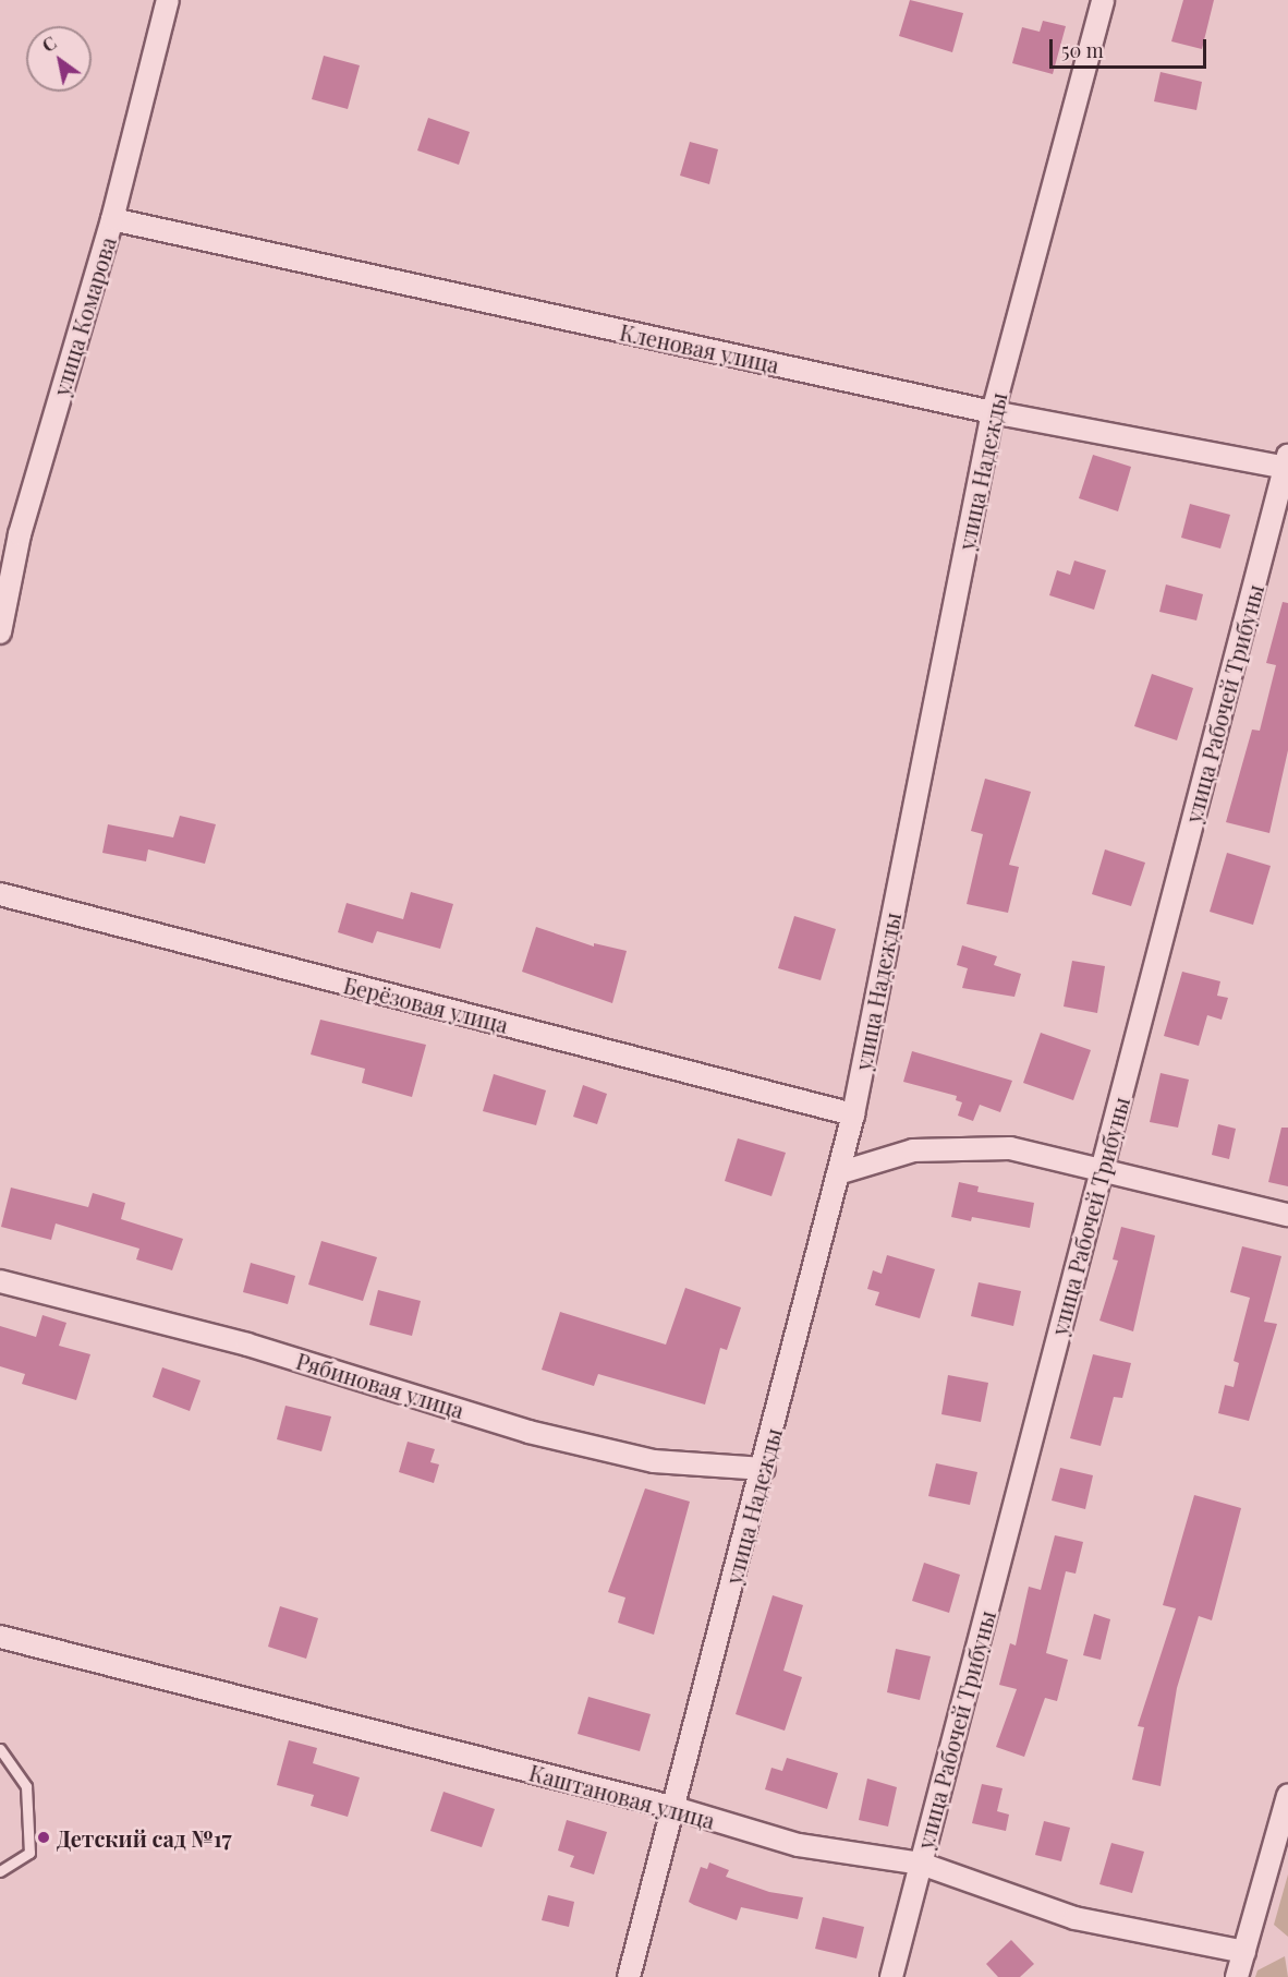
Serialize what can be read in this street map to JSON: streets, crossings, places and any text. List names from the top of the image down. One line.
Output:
{"streets":{"street":["улица Комарова","Кленовая улица","улица Надежды","улица Рабочей Трибуны","Берёзовая улица","Рябиновая улица","Каштановая улица"]},"crossings":[["улица Комарова","Кленовая улица"],["Кленовая улица","улица Надежды"],["Кленовая улица","улица Рабочей Трибуны"],["улица Надежды","Берёзовая улица"],["улица Надежды","Рябиновая улица"],["улица Надежды","Каштановая улица"],["улица Рабочей Трибуны","Каштановая улица"]],"places":["Детский сад №17"],"scale_bar":"50 m","north":"top left"}
